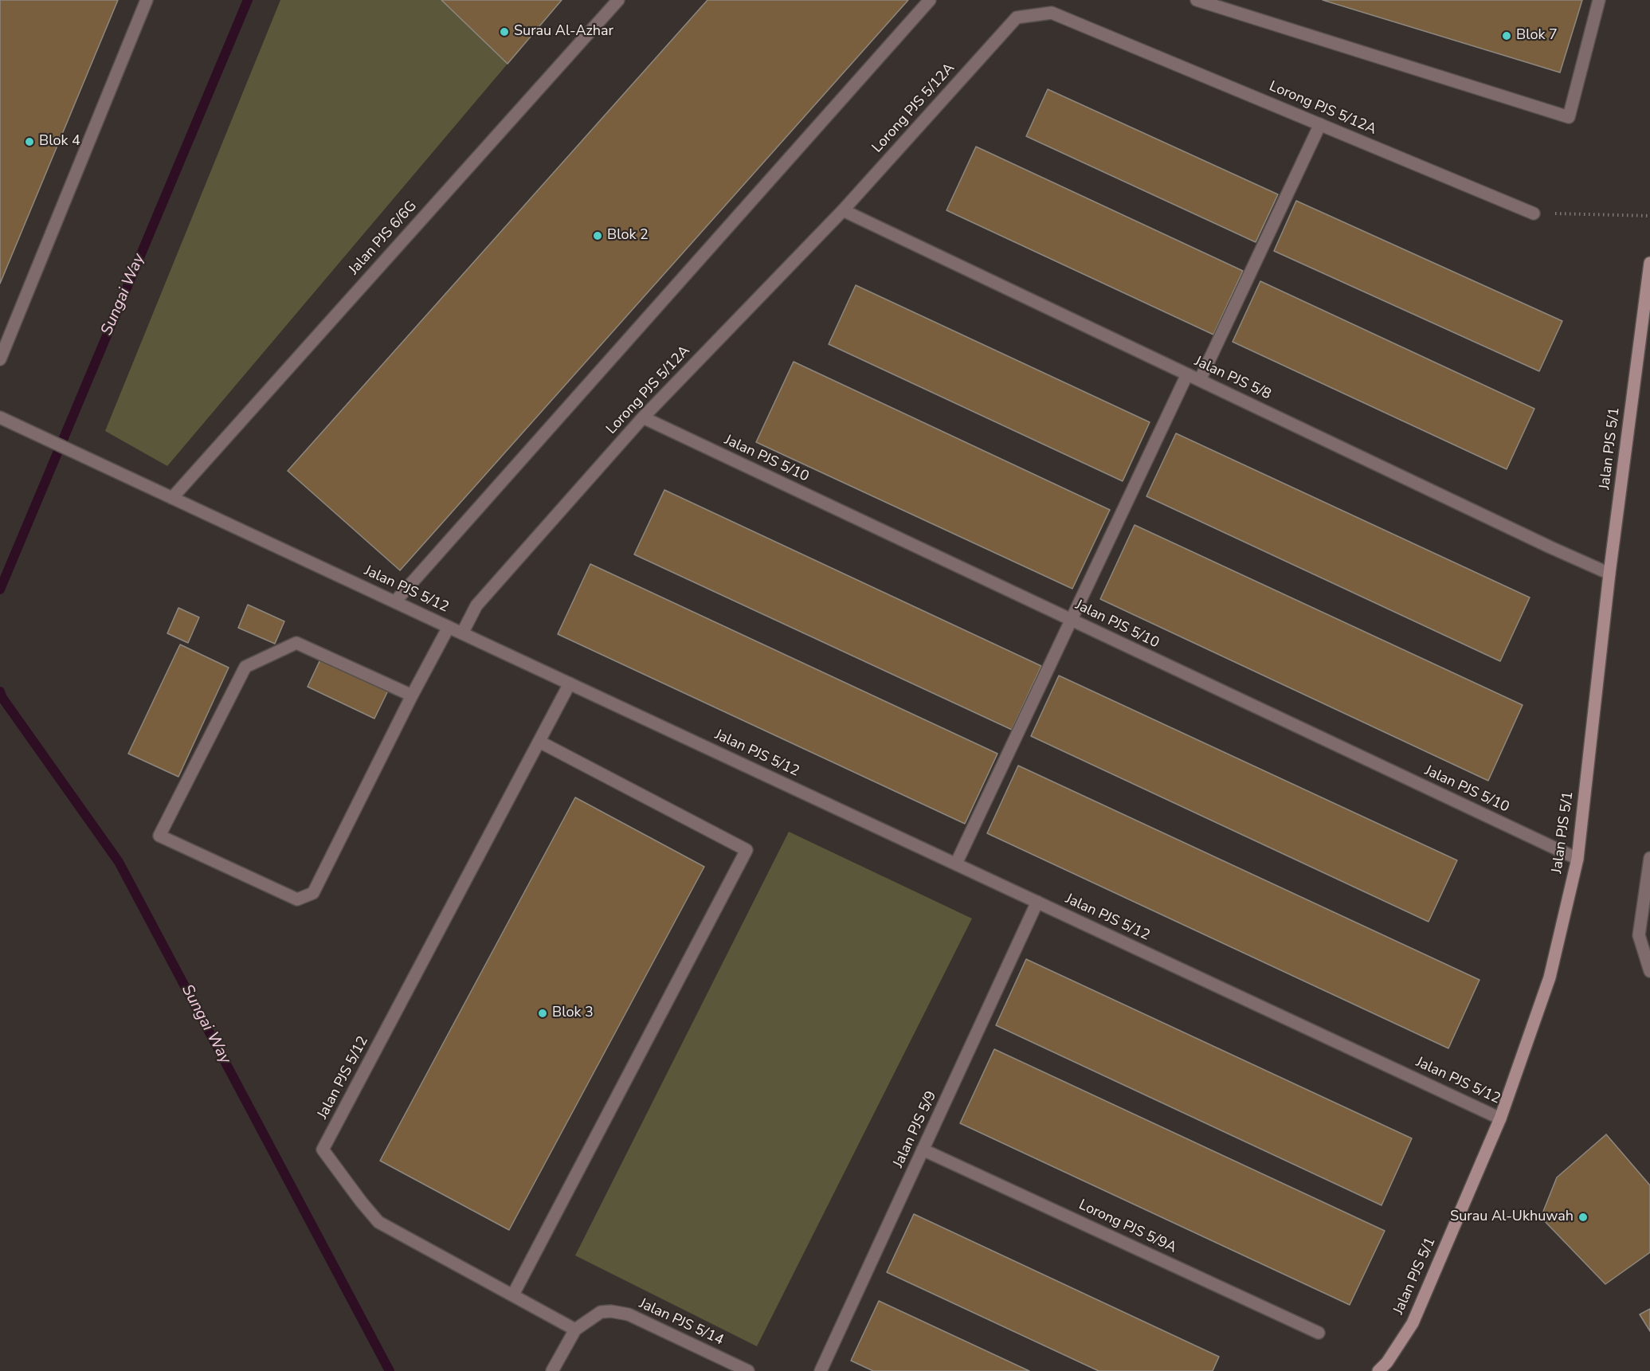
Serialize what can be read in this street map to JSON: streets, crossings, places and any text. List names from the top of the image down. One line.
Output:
{"streets":{"street":["Lorong PJS 5/12A","Jalan PJS 6/6G","Jalan PJS 5/8","Jalan PJS 5/1","Jalan PJS 5/10","Jalan PJS 5/12","Jalan PJS 5/9","Lorong PJS 5/9A","Jalan PJS 5/14"]},"crossings":[["Lorong PJS 5/12A","Jalan PJS 5/8"],["Lorong PJS 5/12A","Jalan PJS 5/10"],["Lorong PJS 5/12A","Jalan PJS 5/12"],["Jalan PJS 6/6G","Jalan PJS 5/12"],["Jalan PJS 5/8","Jalan PJS 5/1"],["Jalan PJS 5/1","Jalan PJS 5/10"],["Jalan PJS 5/1","Jalan PJS 5/12"],["Jalan PJS 5/12","Jalan PJS 5/9"],["Jalan PJS 5/12","Jalan PJS 5/14"],["Jalan PJS 5/9","Lorong PJS 5/9A"]],"water":["Sungai Way"],"places":["Surau Al-Azhar","Blok 7","Blok 4","Blok 2","Blok 3","Surau Al-Ukhuwah"]}
